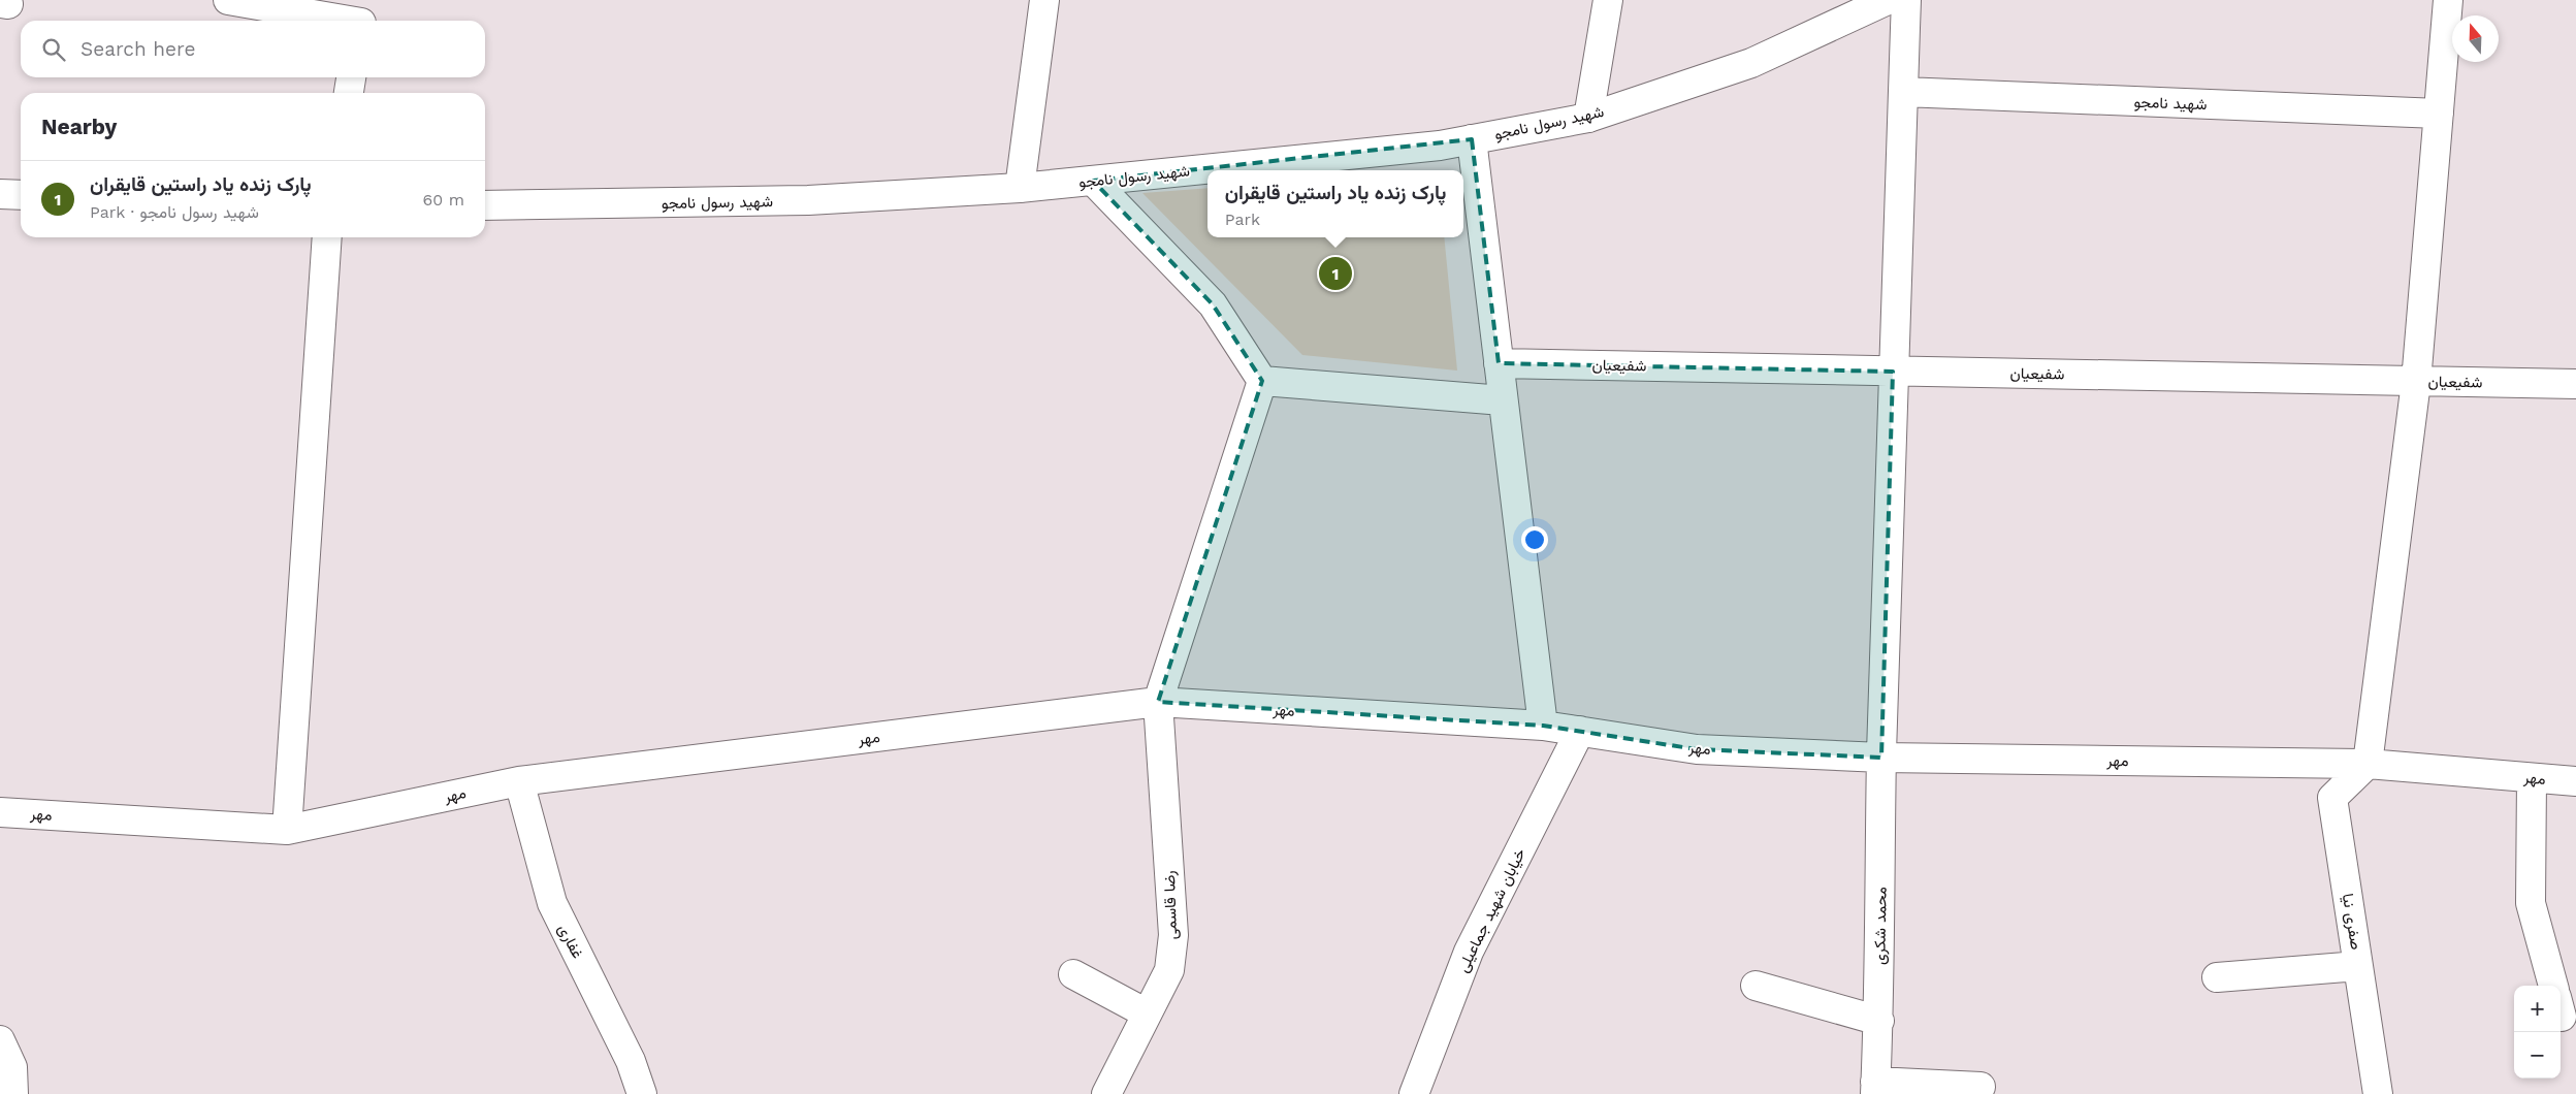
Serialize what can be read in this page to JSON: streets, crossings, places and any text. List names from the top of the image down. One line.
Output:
{"streets":{"street":["شهید نامجو","شهید رسول نامجو","شفیعیان","مهر","رضا قاسمی","خیابان شهید جماعیلی","صفری نیا","محمد شکری","غفاری"]},"crossings":[["شهید نامجو","محمد شکری"],["شفیعیان","محمد شکری"],["مهر","رضا قاسمی"],["مهر","خیابان شهید جماعیلی"],["مهر","صفری نیا"],["مهر","محمد شکری"],["مهر","غفاری"]],"north":"top","page":{"search":"Search here","heading":"Nearby","list":[{"mark":"1","name":"پارک زنده یاد راستین قایقران","note":"Park · شهید رسول نامجو","value":"60 m"}],"popup":["پارک زنده یاد راستین قایقران","Park"],"pins":"1","map_buttons":["+","−"]}}
